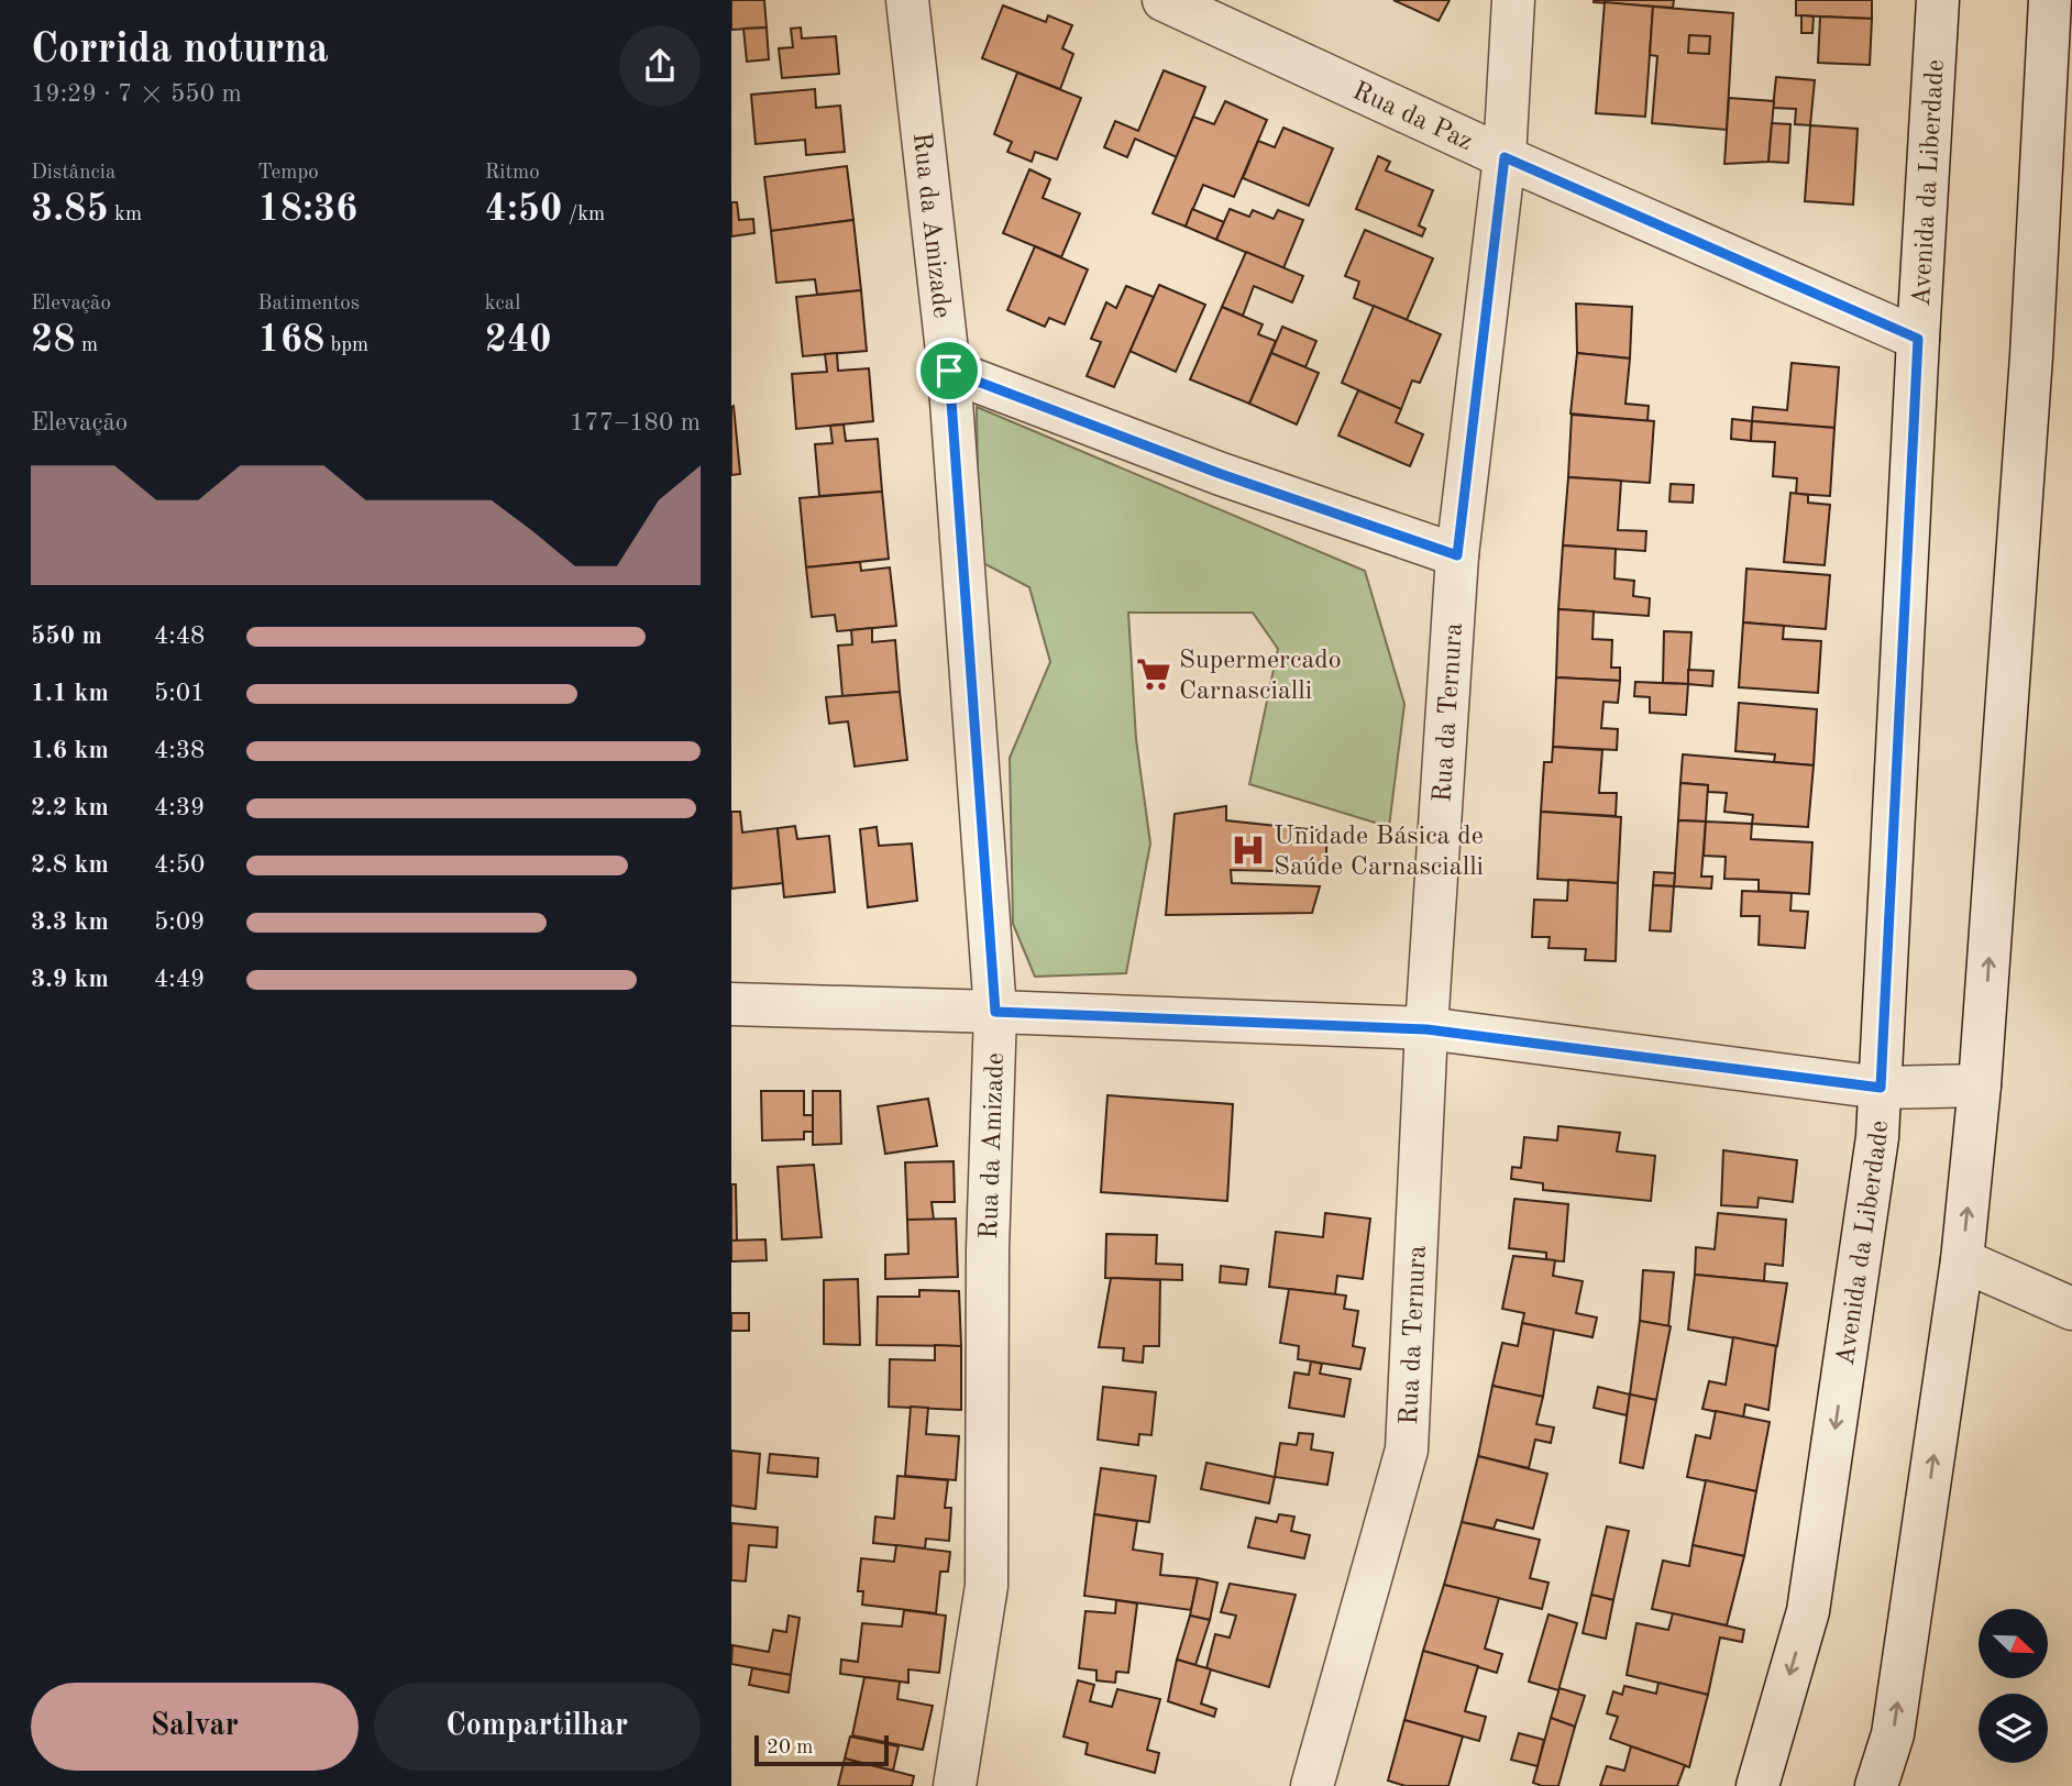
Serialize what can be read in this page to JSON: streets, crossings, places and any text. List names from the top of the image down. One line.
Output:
{"streets":{"street":["Rua da Paz","Avenida da Liberdade","Rua da Amizade","Rua da Ternura"]},"crossings":[["Rua da Paz","Avenida da Liberdade"],["Rua da Paz","Rua da Ternura"]],"places":{"supermarket":["Supermercado Carnascialli"],"hospital":["Unidade Básica de Saúde Carnascialli"]},"scale_bar":"20 m","north":"bottom right","page":{"heading":["Corrida noturna","19:29 · 7 × 550 m"],"stats":[["Distância","3.85 km"],["Tempo","18:36"],["Ritmo","4:50 /km"],["Elevação","28 m"],["Batimentos","168 bpm"],["kcal","240"]],"chart":["Elevação","177–180 m"],"list":[{"name":"550 m","note":"4:48"},{"name":"1.1 km","note":"5:01"},{"name":"1.6 km","note":"4:38"},{"name":"2.2 km","note":"4:39"},{"name":"2.8 km","note":"4:50"},{"name":"3.3 km","note":"5:09"},{"name":"3.9 km","note":"4:49"}],"buttons":["Salvar","Compartilhar"],"scale":"20 m"}}
